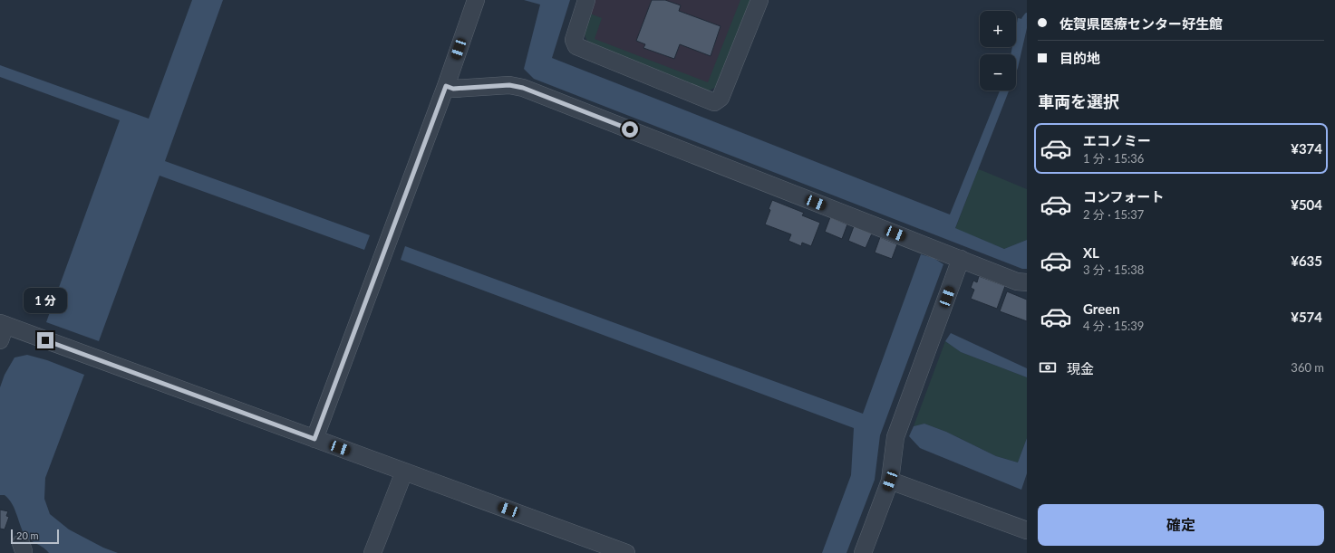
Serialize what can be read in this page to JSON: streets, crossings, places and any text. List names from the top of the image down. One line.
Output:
{"scale_bar":"20 m","page":{"banner":["佐賀県医療センター好生館","目的地"],"map_buttons":["+","−"],"heading":"車両を選択","list":[{"name":"エコノミー","note":"1 分 · 15:36","value":"¥374"},{"name":"コンフォート","note":"2 分 · 15:37","value":"¥504"},{"name":"XL","note":"3 分 · 15:38","value":"¥635"},{"name":"Green","note":"4 分 · 15:39","value":"¥574"}],"bubble":"1 分","pay":["現金","360 m"],"buttons":"確定","scale":"20 m"}}
